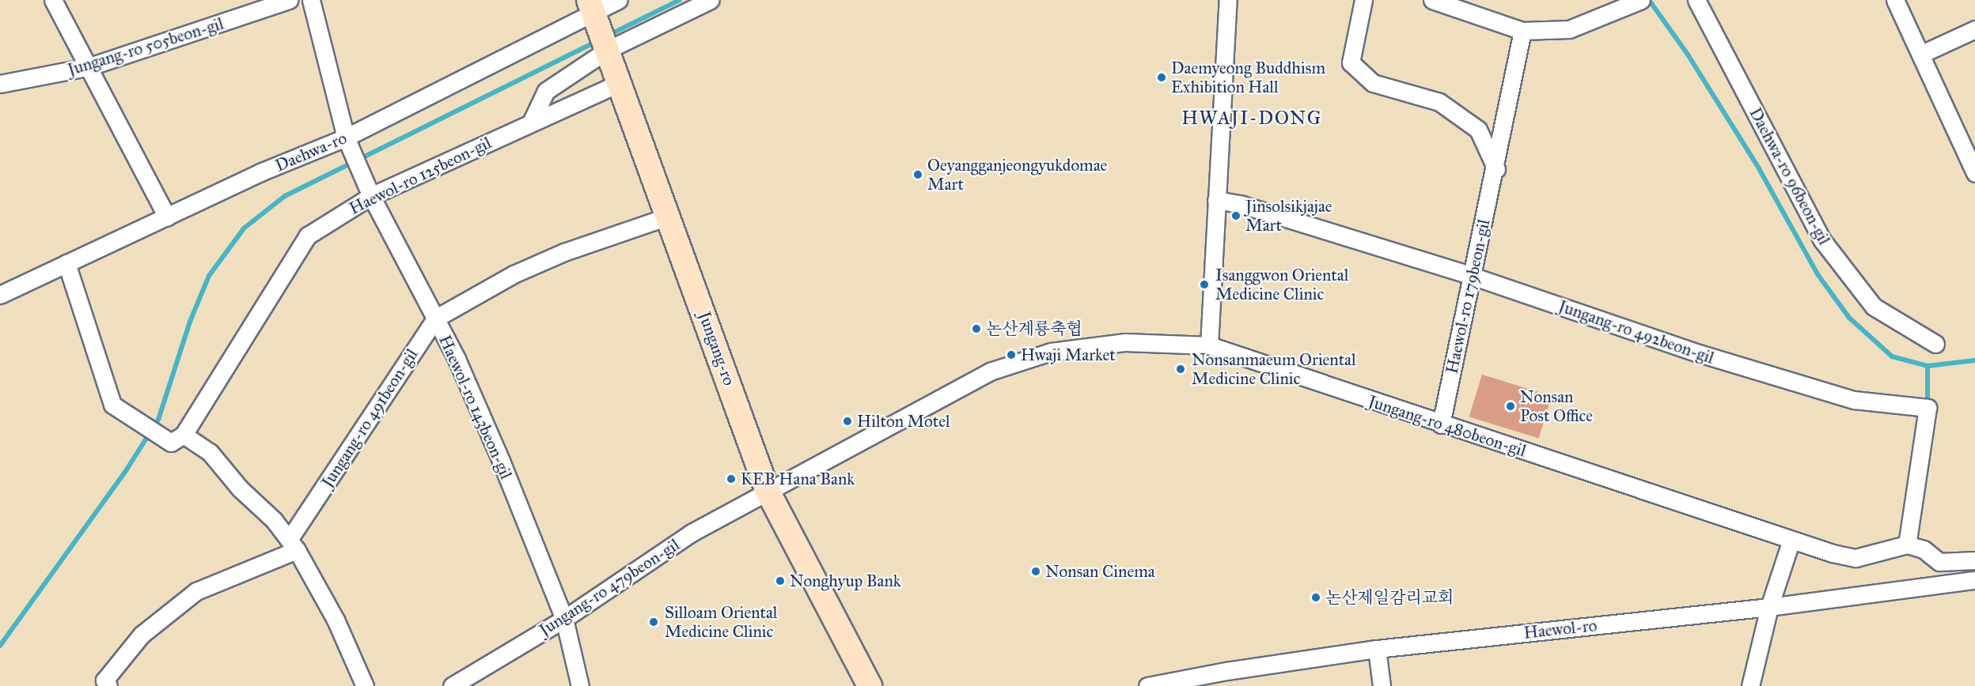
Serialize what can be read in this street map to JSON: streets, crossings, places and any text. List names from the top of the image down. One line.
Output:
{"streets":{"main road":["Jungang-ro"],"street":["Jungang-ro 505beon-gil","Daehwa-ro","Haewol-ro 125beon-gil","Daehwa-ro 96beon-gil","Haewol-ro 179beon-gil","Jungang-ro 492beon-gil","Haewol-ro 143beon-gil","Jungang-ro 491beon-gil","Jungang-ro 480beon-gil","Jungang-ro 479beon-gil","Haewol-ro"]},"crossings":[["Daehwa-ro","Jungang-ro"],["Daehwa-ro","Haewol-ro 143beon-gil"],["Haewol-ro 125beon-gil","Jungang-ro"],["Haewol-ro 125beon-gil","Haewol-ro 143beon-gil"],["Haewol-ro 179beon-gil","Jungang-ro 492beon-gil"],["Haewol-ro 179beon-gil","Jungang-ro 480beon-gil"],["Jungang-ro 492beon-gil","Jungang-ro 480beon-gil"],["Jungang-ro","Jungang-ro 491beon-gil"],["Jungang-ro","Jungang-ro 480beon-gil"],["Jungang-ro","Jungang-ro 479beon-gil"],["Haewol-ro 143beon-gil","Jungang-ro 491beon-gil"],["Haewol-ro 143beon-gil","Jungang-ro 479beon-gil"],["Jungang-ro 480beon-gil","Jungang-ro 479beon-gil"]],"districts":["HWAJI-DONG"],"places":["Daemyeong Buddhism Exhibition Hall","Oeyangganjeongyukdomae Mart","Jinsolsikjajae Mart","Isanggwon Oriental Medicine Clinic","논산계룡축협","Hwaji Market","Nonsanmaeum Oriental Medicine Clinic","Nonsan Post Office","Hilton Motel","KEB Hana Bank","Nonsan Cinema","Nonghyup Bank","논산제일감리교회","Silloam Oriental Medicine Clinic"]}
